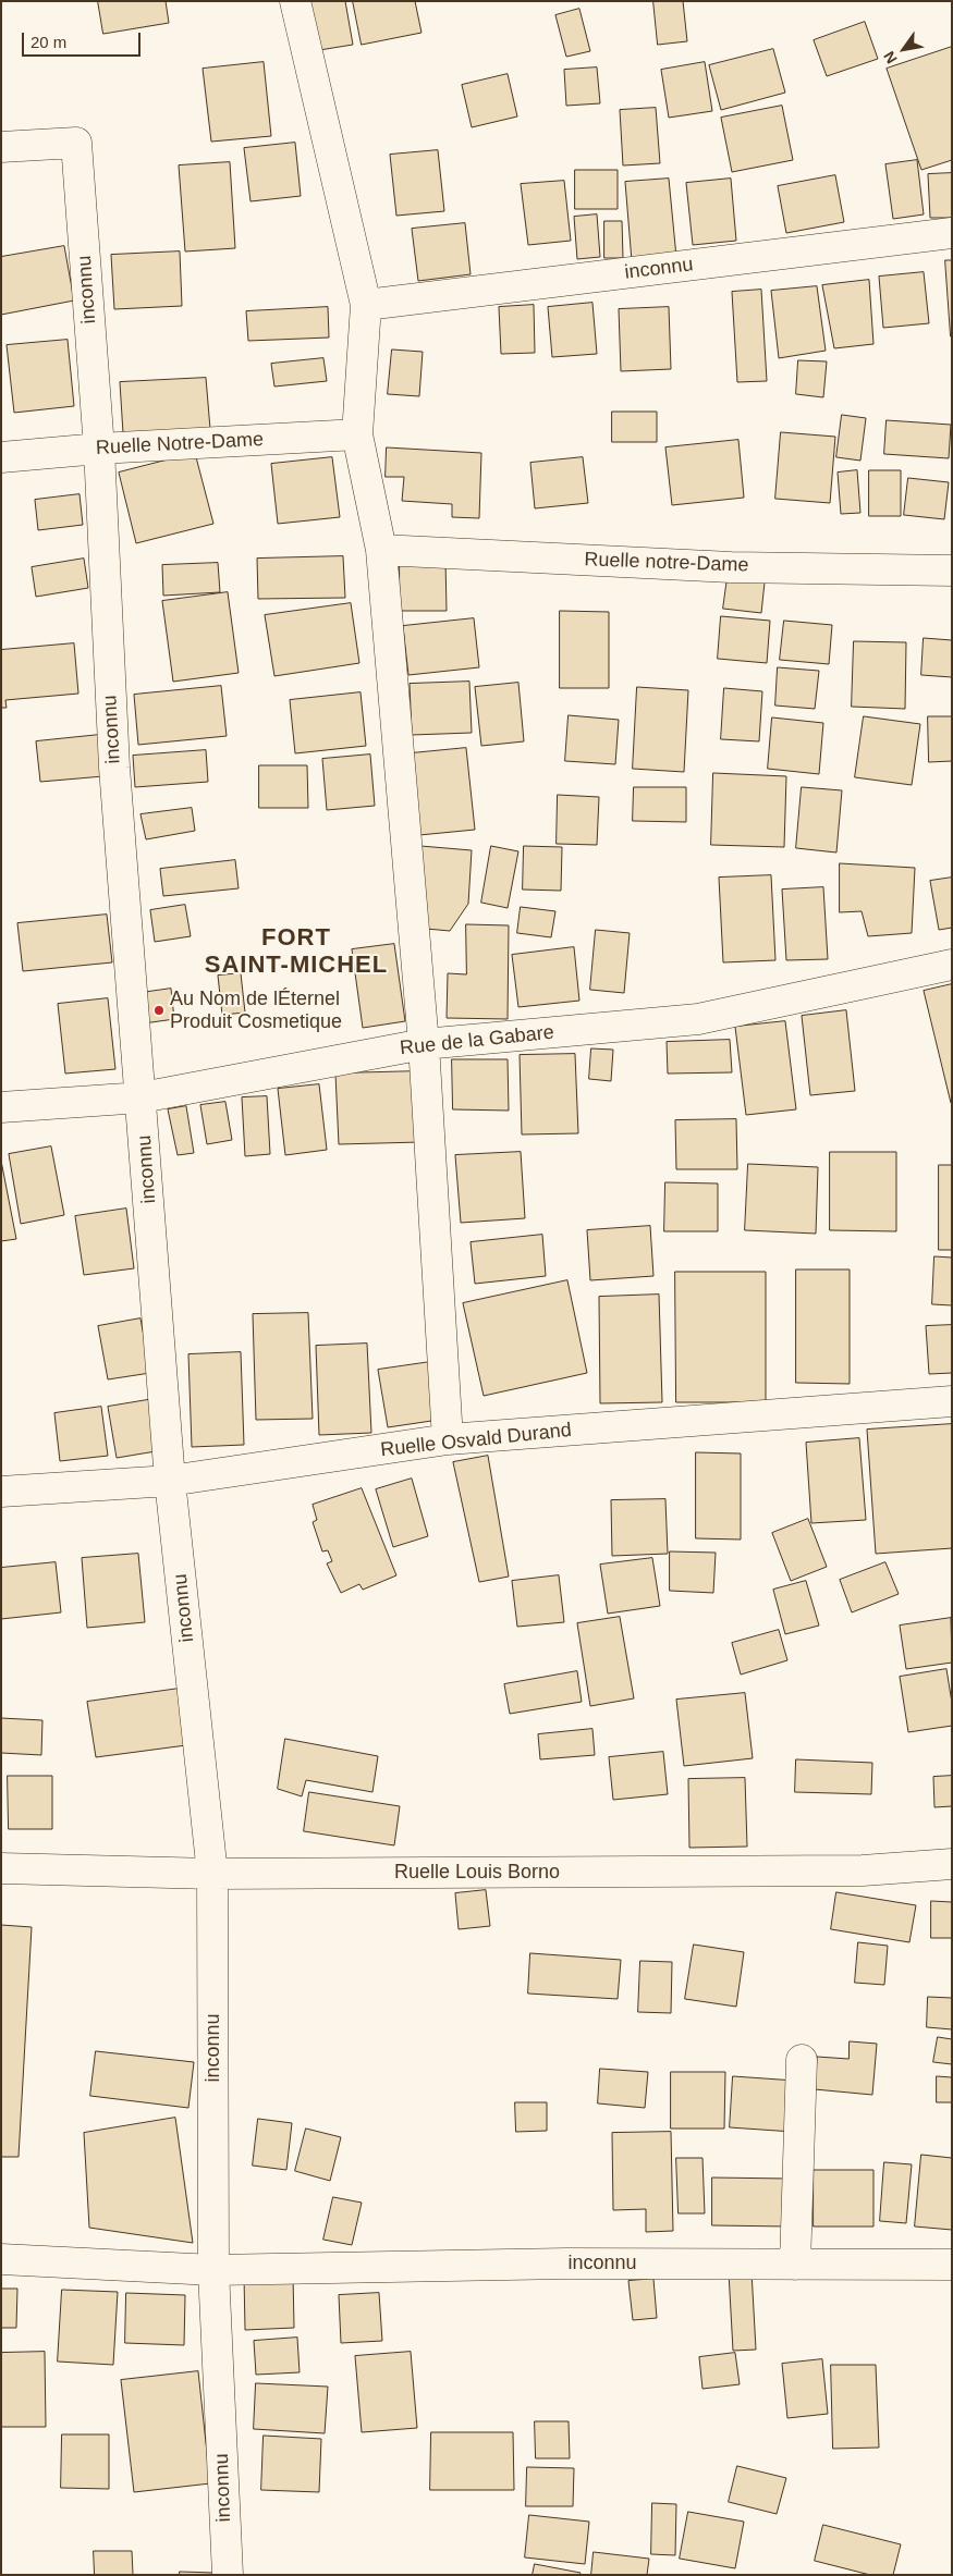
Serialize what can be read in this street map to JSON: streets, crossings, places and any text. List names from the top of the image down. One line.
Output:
{"streets":{"street":["inconnu","Ruelle Notre-Dame","Ruelle notre-Dame","Rue de la Gabare","Ruelle Osvald Durand","Ruelle Louis Borno"]},"crossings":[["inconnu","Ruelle Notre-Dame"],["inconnu","Rue de la Gabare"],["inconnu","Ruelle Osvald Durand"],["inconnu","Ruelle Louis Borno"]],"districts":["FORT SAINT-MICHEL"],"places":["Au Nom de lÉternel Produit Cosmetique"],"scale_bar":"20 m","north":"bottom left"}
